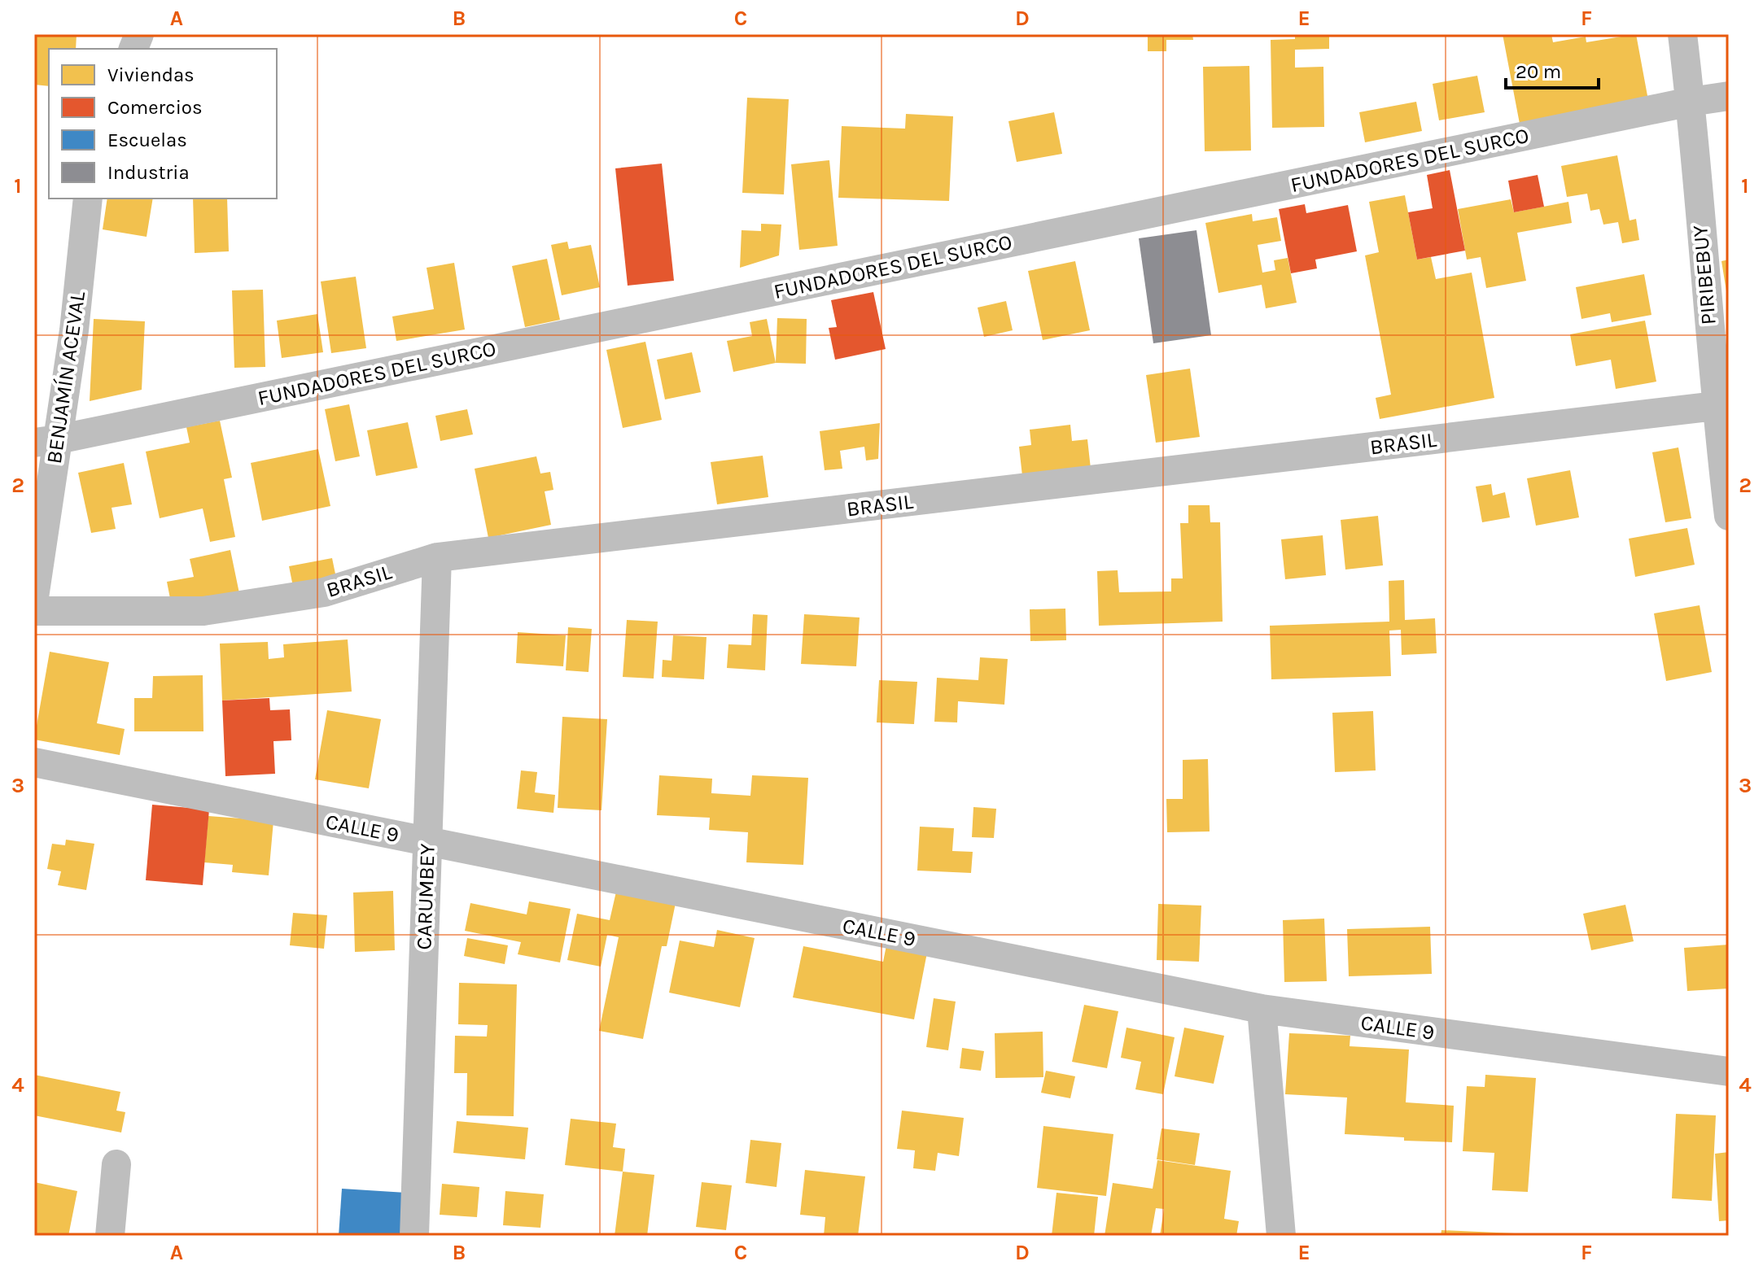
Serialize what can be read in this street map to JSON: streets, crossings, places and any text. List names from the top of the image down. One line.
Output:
{"streets":{"street":["FUNDADORES DEL SURCO","PIRIBEBUY","BENJAMÍN ACEVAL","BRASIL","CALLE 9","CARUMBEY"]},"crossings":[["FUNDADORES DEL SURCO","PIRIBEBUY"],["FUNDADORES DEL SURCO","BENJAMÍN ACEVAL"],["PIRIBEBUY","BRASIL"],["BRASIL","CARUMBEY"],["CALLE 9","CARUMBEY"]],"legend":["Viviendas","Comercios","Escuelas","Industria"],"scale_bar":"20 m","grid":{"columns":["A","B","C","D","E","F"],"rows":["1","2","3","4"]}}
